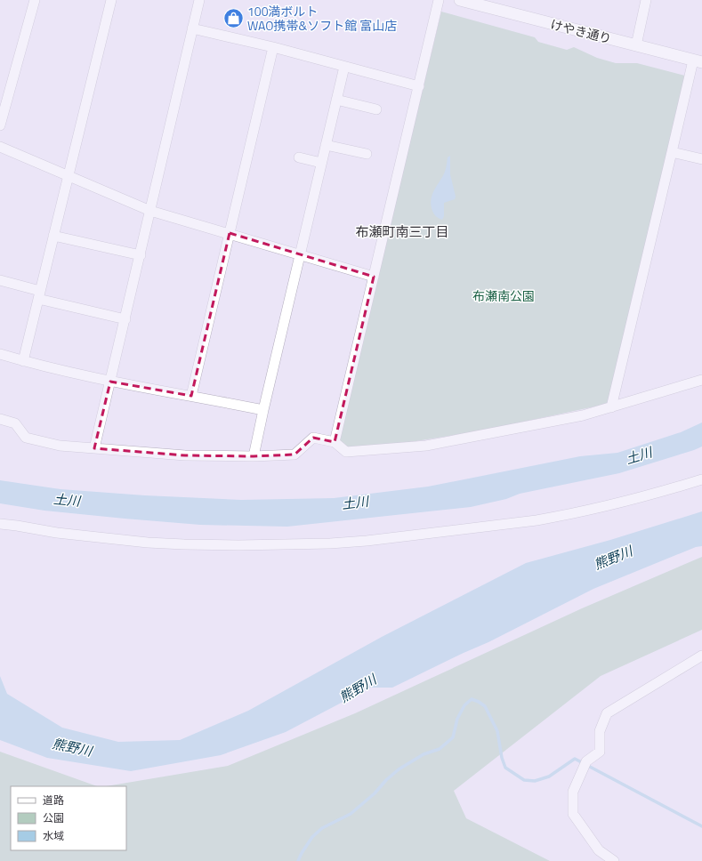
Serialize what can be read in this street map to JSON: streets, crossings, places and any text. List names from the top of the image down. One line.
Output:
{"streets":{"street":["けやき通り"]},"districts":["布瀬町南三丁目"],"water":["土川","熊野川"],"parks":["布瀬南公園"],"places":{"shop":["100満ボルト WAO携帯&ソフト館 富山店"]},"legend":["道路","公園","水域"]}
